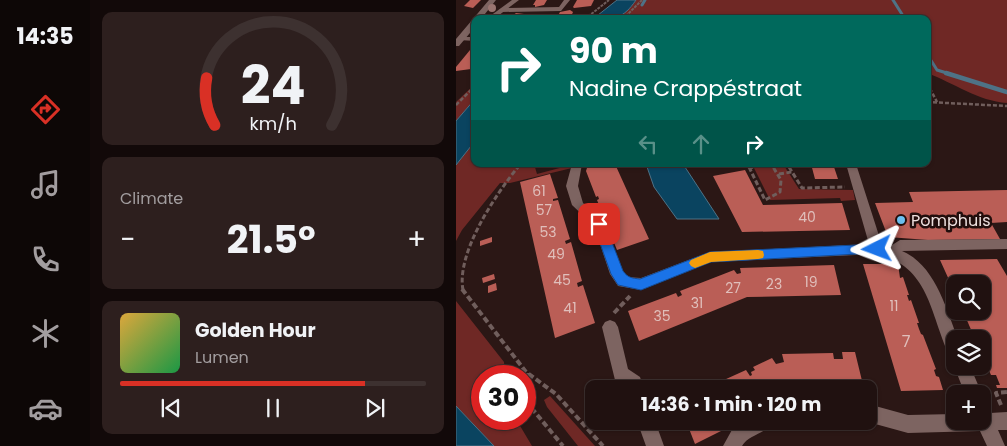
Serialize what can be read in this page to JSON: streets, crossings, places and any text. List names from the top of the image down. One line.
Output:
{"places":["Pomphuis"],"house_numbers":["61","57","40","53","49","45","19","23","27","31","11","41","35","7"],"page":{"tabs":"14:35","turn":["90 m","Nadine Crappéstraat"],"tile":"Climate","heat":["−","21.5°","+"],"map_buttons":"+","song":["Golden Hour","Lumen"],"limit":"30","trip":"14:36 · 1 min · 120 m","gauge":["24","km/h"]}}
